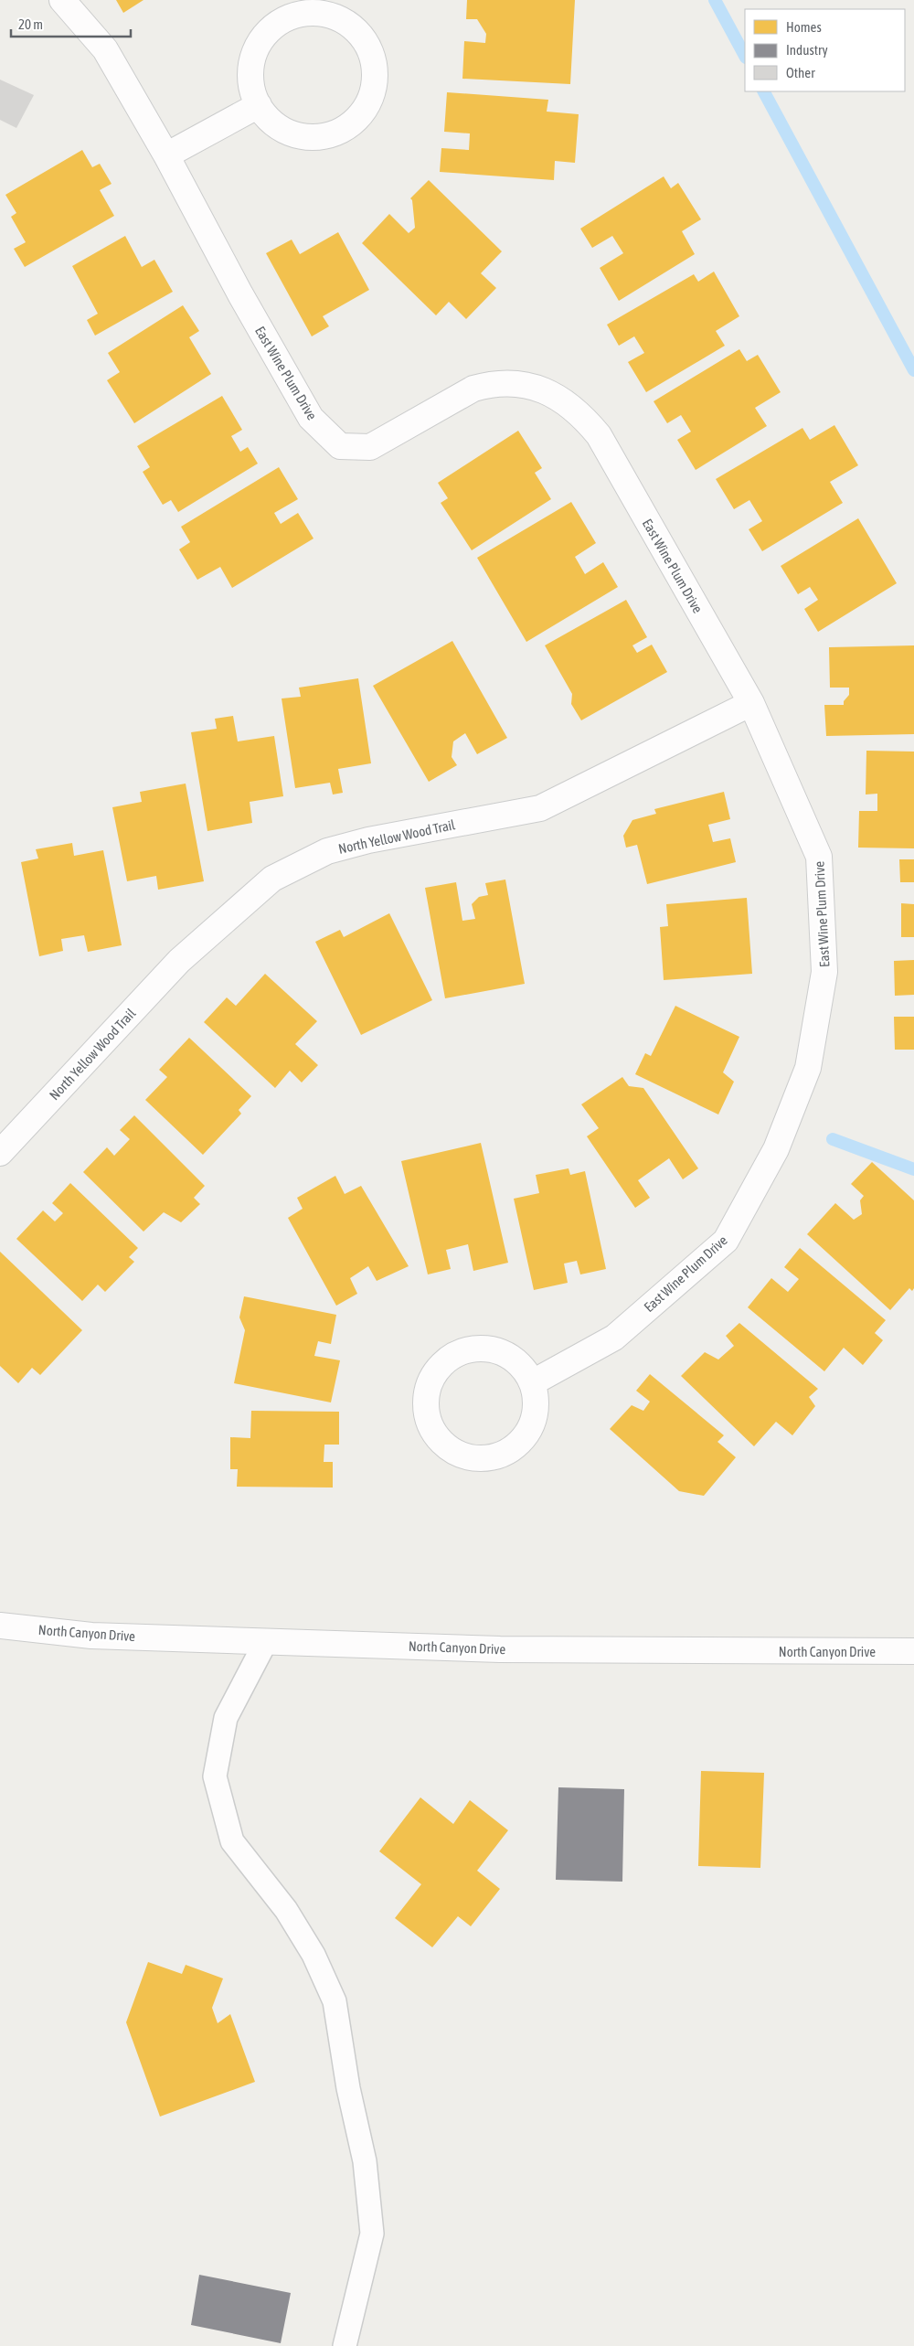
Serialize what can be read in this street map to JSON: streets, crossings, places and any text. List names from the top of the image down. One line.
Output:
{"streets":{"street":["East Wine Plum Drive","North Yellow Wood Trail","North Canyon Drive"]},"crossings":[["East Wine Plum Drive","North Yellow Wood Trail"]],"legend":["Homes","Industry","Other"],"scale_bar":"20 m"}
